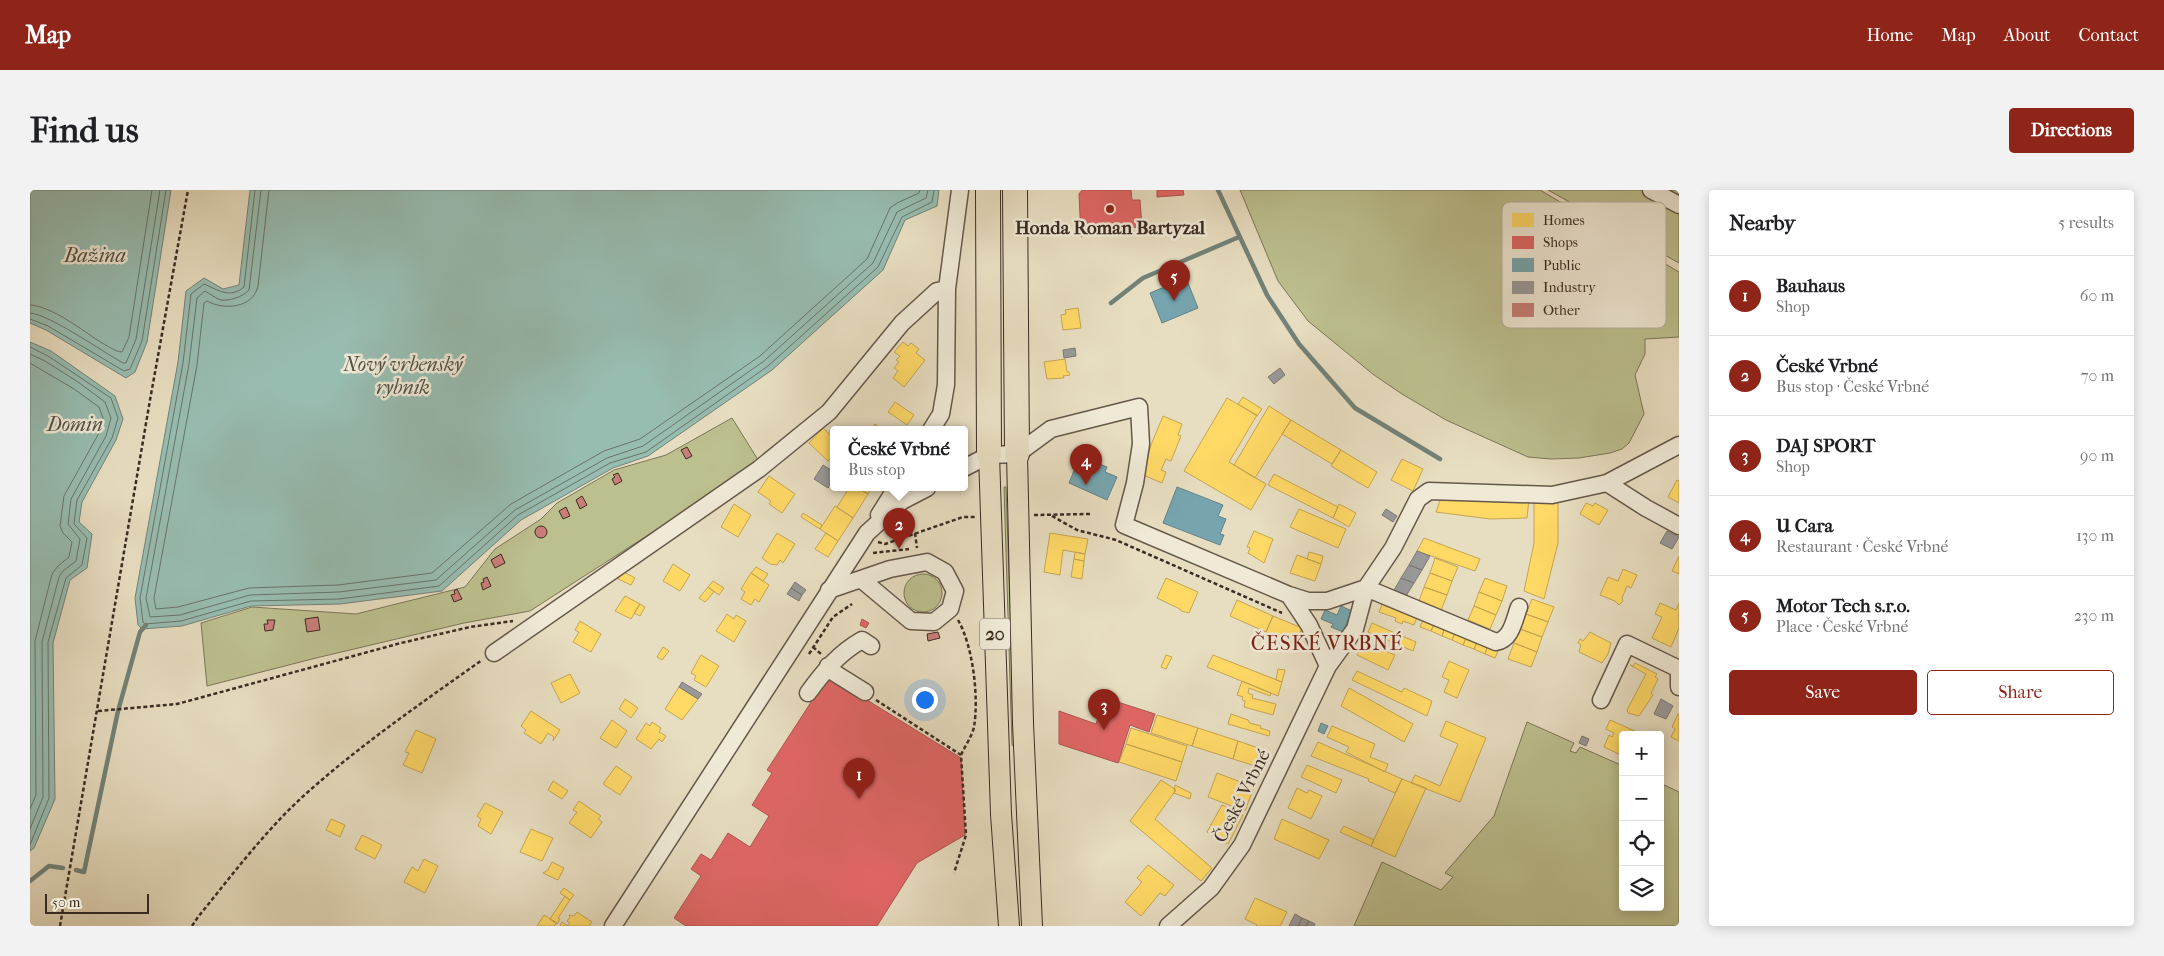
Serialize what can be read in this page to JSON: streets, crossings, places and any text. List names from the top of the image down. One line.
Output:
{"streets":{"highway":["20"],"street":["České Vrbné"]},"districts":["ČESKÉ VRBNÉ"],"water":["Bažina","Nový vrbenský rybník","Domin"],"places":["Honda Roman Bartyzal"],"legend":["Homes","Shops","Public","Industry","Other"],"scale_bar":"50 m","page":{"header":"Map","nav":["Home","Map","About","Contact"],"buttons":["Directions",["Save","Share"]],"title":"Find us","heading":["Nearby","5 results"],"list":[{"mark":"1","name":"Bauhaus","note":"Shop","value":"60 m"},{"mark":"2","name":"České Vrbné","note":"Bus stop · České Vrbné","value":"70 m"},{"mark":"3","name":"DAJ SPORT","note":"Shop","value":"90 m"},{"mark":"4","name":"U Cara","note":"Restaurant · České Vrbné","value":"130 m"},{"mark":"5","name":"Motor Tech s.r.o.","note":"Place · České Vrbné","value":"230 m"}],"pins":["5","4","2","3","1"],"popup":["České Vrbné","Bus stop"],"map_buttons":["+","−"],"scale":"50 m"}}
